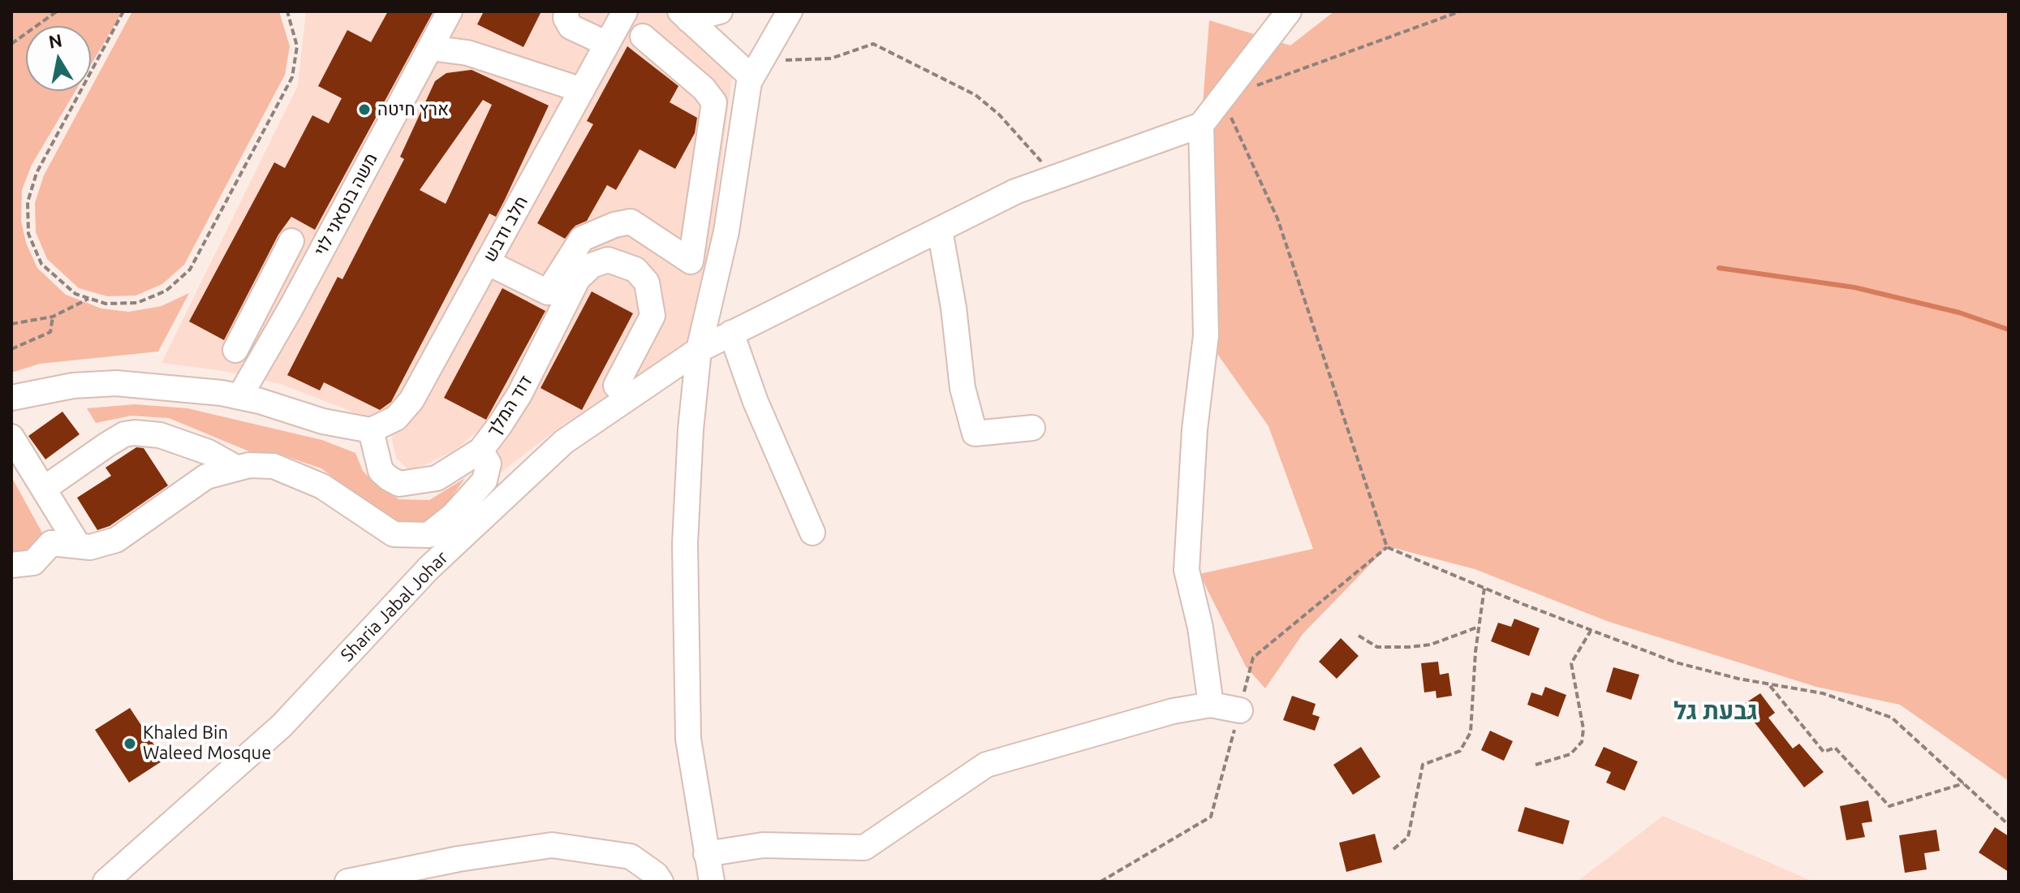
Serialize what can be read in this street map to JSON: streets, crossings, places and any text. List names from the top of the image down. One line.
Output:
{"streets":{"street":["משה בוסאני לוי","חלב ודבש","דוד המלך","Sharia Jabal Johar"]},"crossings":[["חלב ודבש","דוד המלך"]],"districts":["גבעת גל"],"places":["ארץ חיטה","Khaled Bin Waleed Mosque"],"north":"top"}
